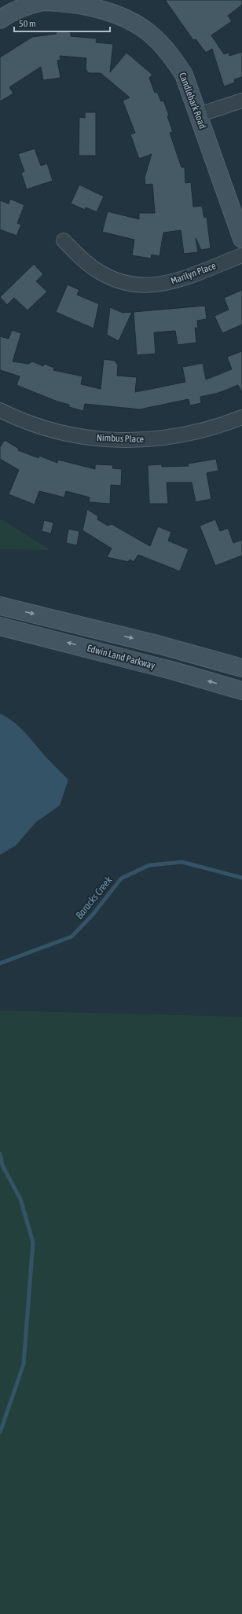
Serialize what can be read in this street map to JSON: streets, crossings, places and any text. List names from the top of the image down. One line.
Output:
{"streets":{"main road":["Candlebark Road","Edwin Land Parkway"],"street":["Marilyn Place","Nimbus Place"]},"water":["Baracks Creek"],"scale_bar":"50 m"}
